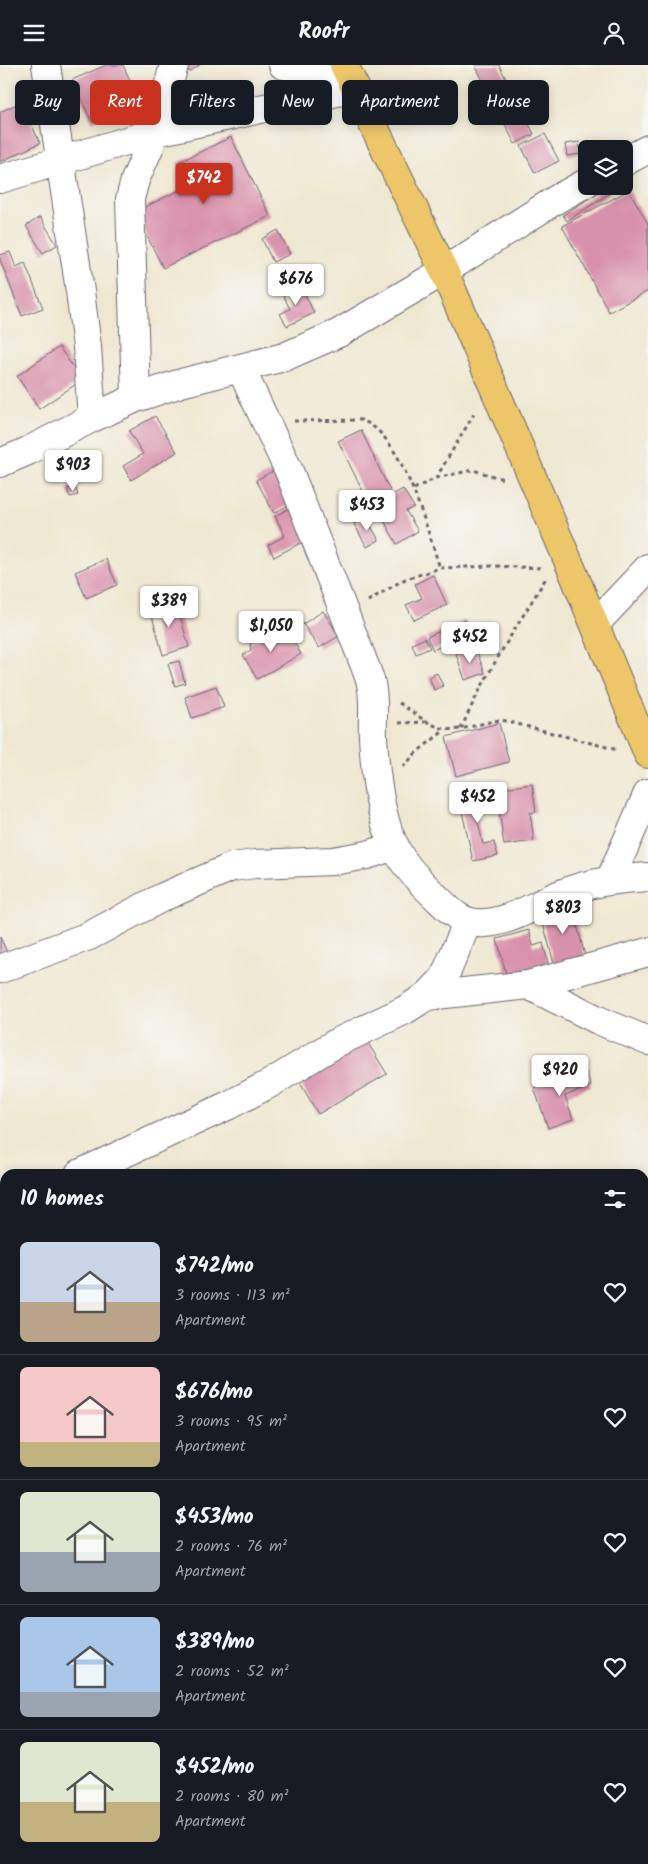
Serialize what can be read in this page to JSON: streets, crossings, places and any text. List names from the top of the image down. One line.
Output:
{"page":{"header":"Roofr","chip":["Buy","Rent","Filters","New","Apartment","House"],"price":["$742","$676","$903","$453","$389","$1,050","$452","$452","$803","$920"],"heading":"10 homes","list":[{"name":"$742/mo","note":"3 rooms · 113 m² · Apartment"},{"name":"$676/mo","note":"3 rooms · 95 m² · Apartment"},{"name":"$453/mo","note":"2 rooms · 76 m² · Apartment"},{"name":"$389/mo","note":"2 rooms · 52 m² · Apartment"},{"name":"$452/mo","note":"2 rooms · 80 m² · Apartment"}]}}
